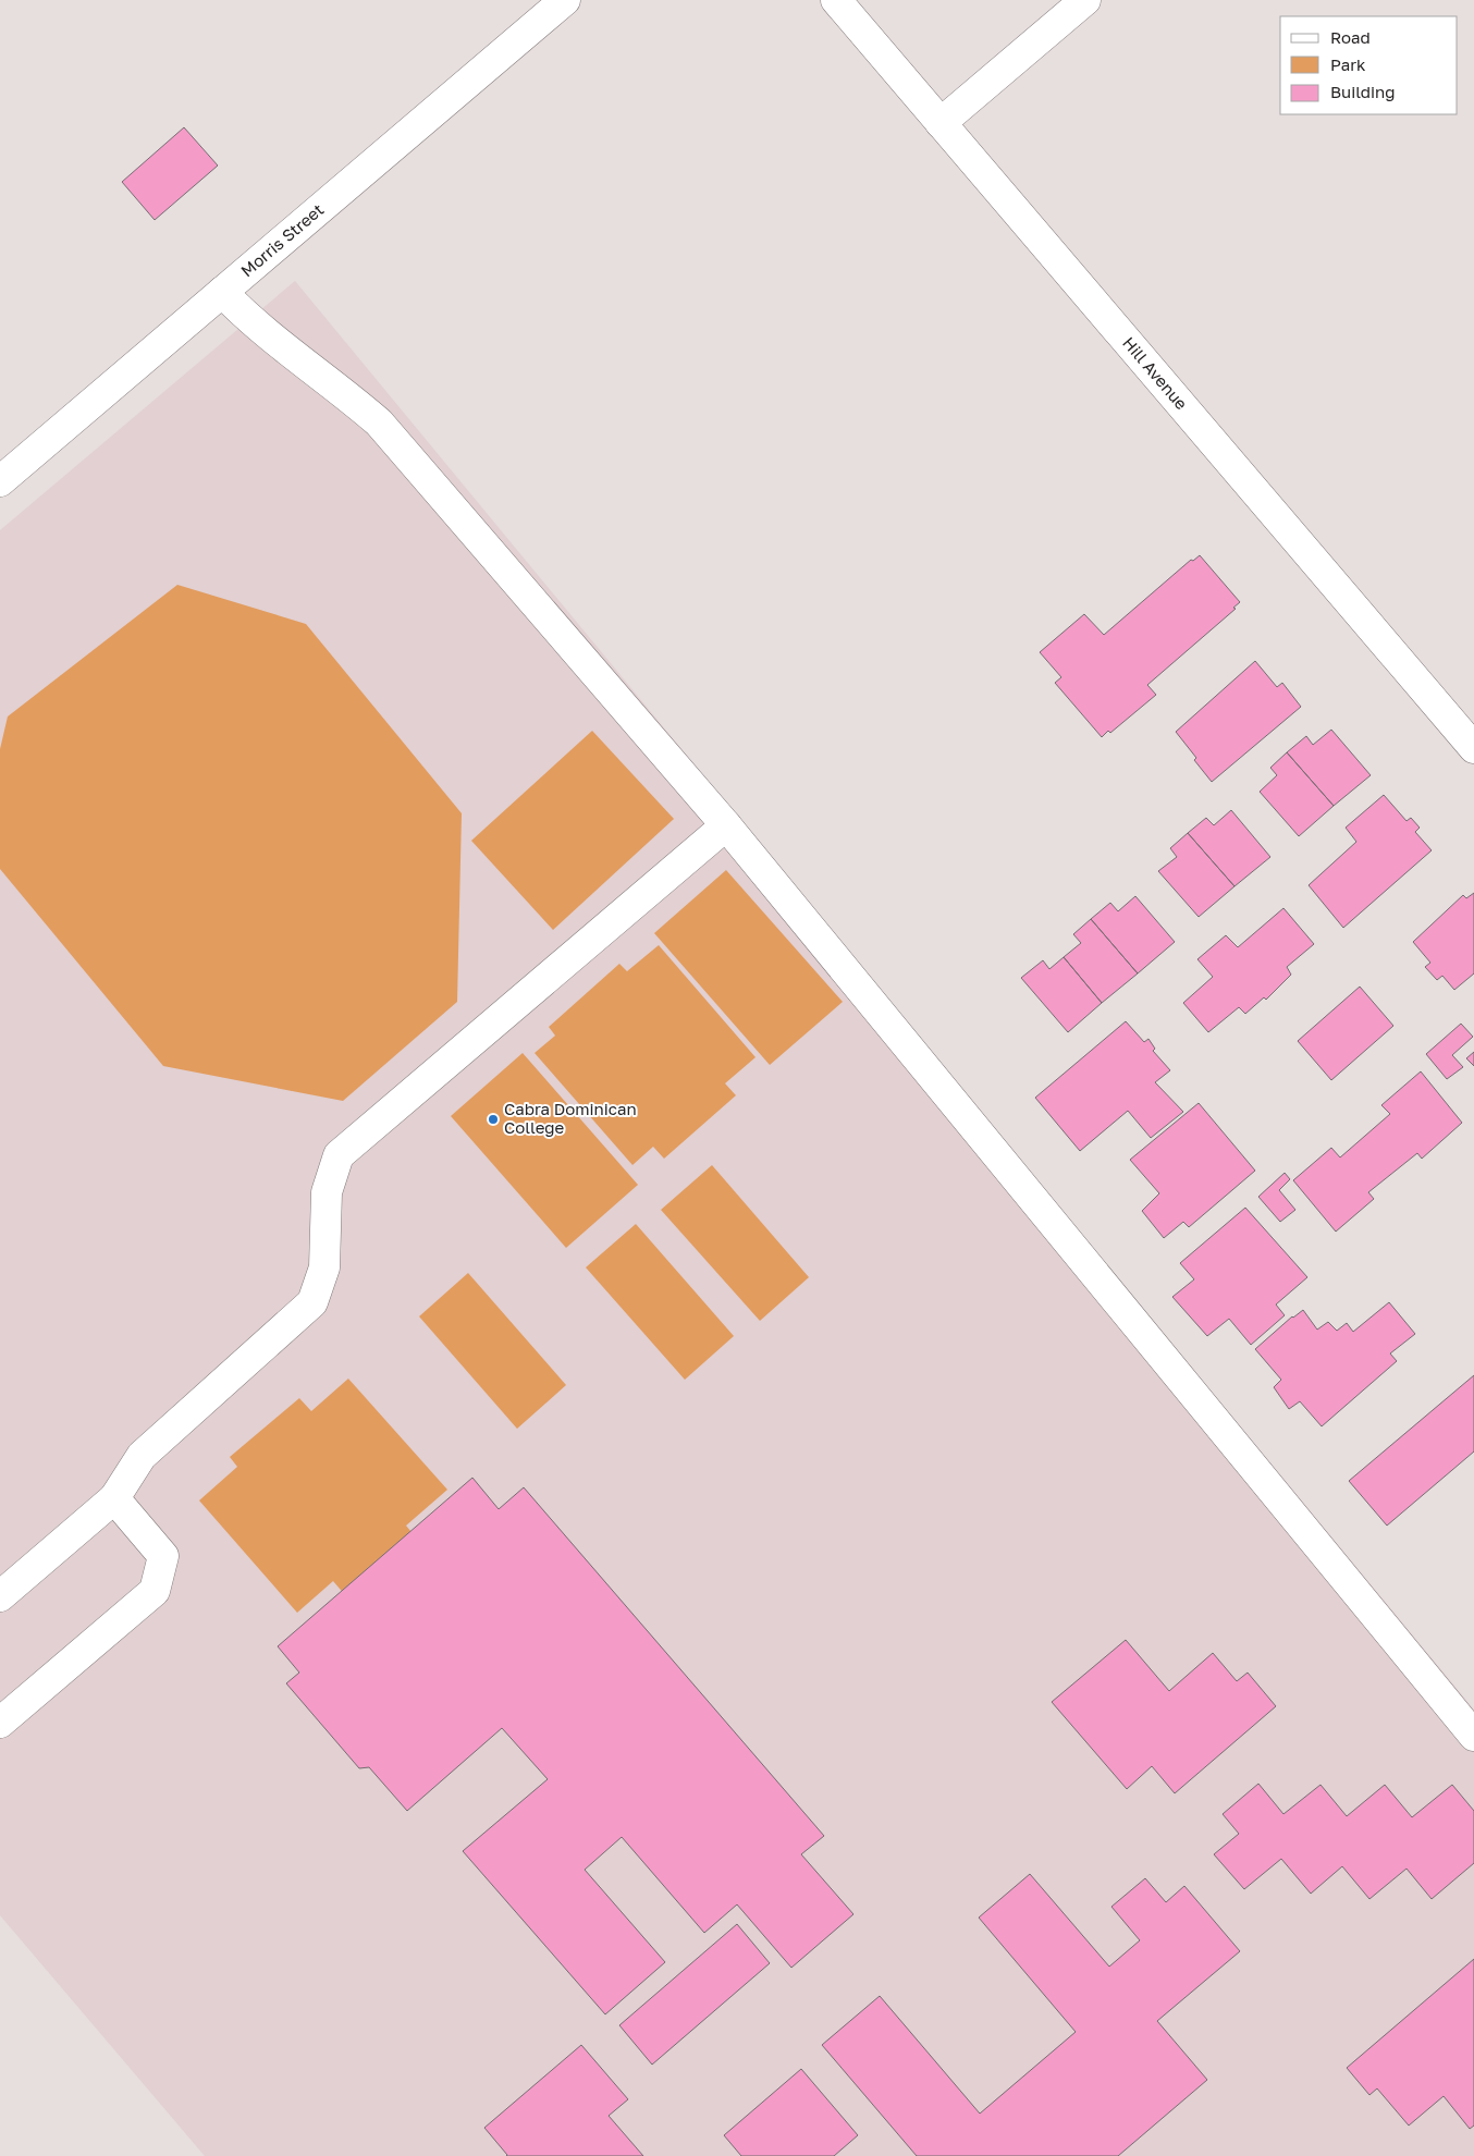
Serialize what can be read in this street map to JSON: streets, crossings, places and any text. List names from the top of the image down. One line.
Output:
{"streets":{"street":["Morris Street","Hill Avenue"]},"places":["Cabra Dominican College"],"legend":["Road","Park","Building"]}
